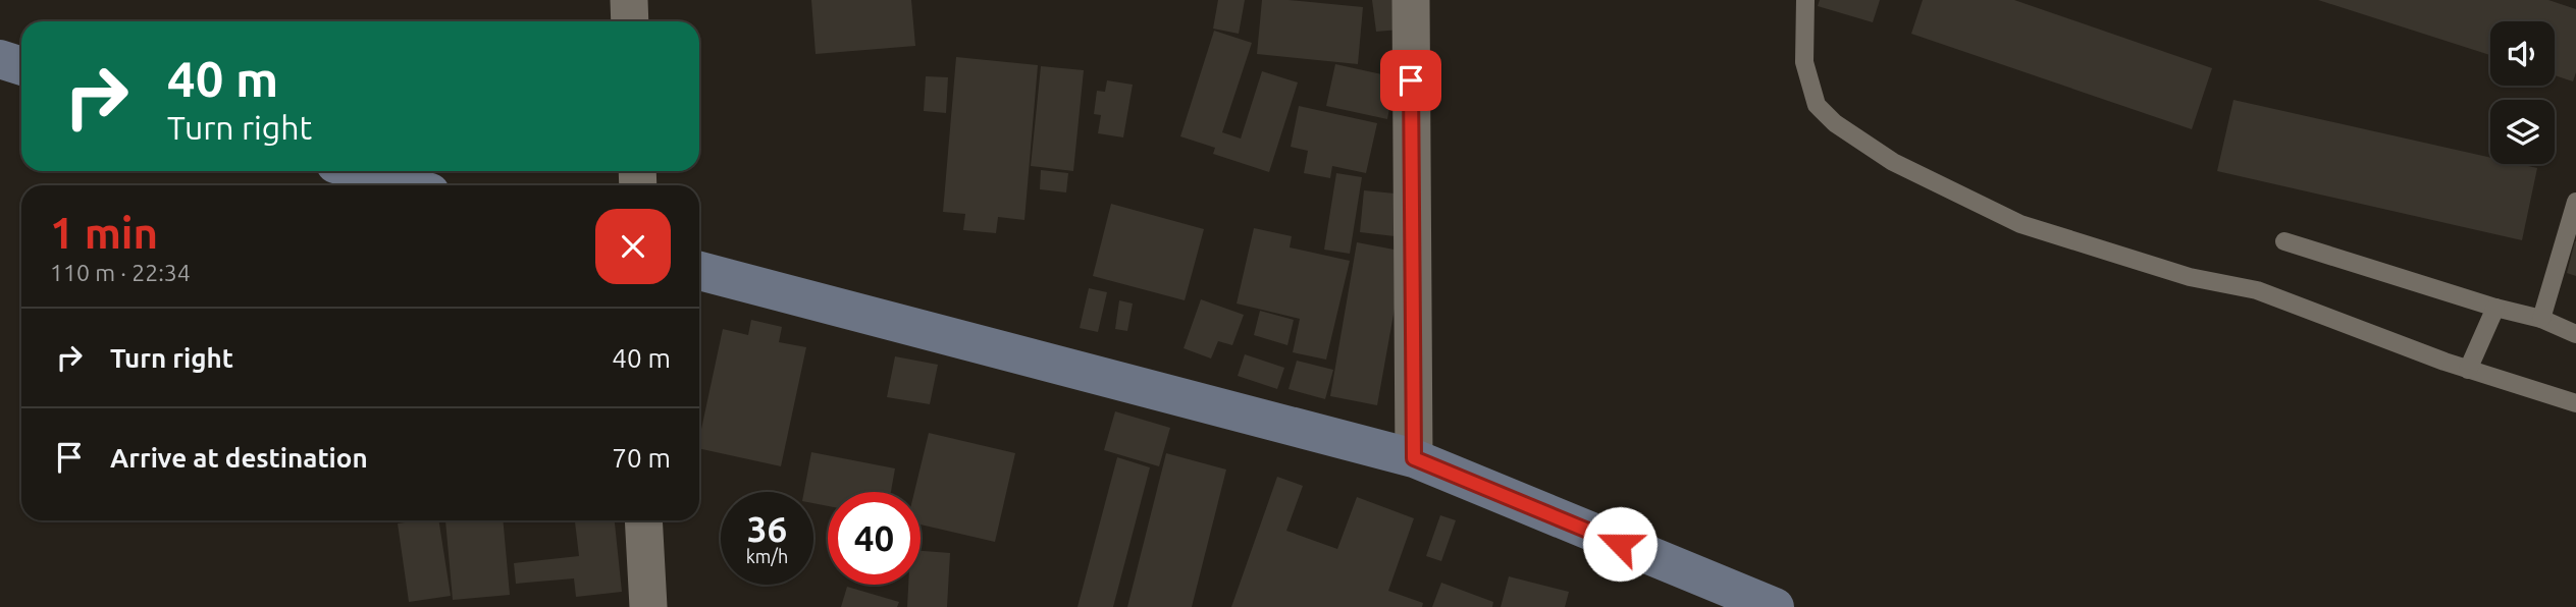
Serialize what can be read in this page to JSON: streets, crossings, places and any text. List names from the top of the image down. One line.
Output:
{"page":{"turn":["40 m","Turn right"],"heading":["1 min","110 m · 22:34"],"list":[{"name":"Turn right","value":"40 m"},{"name":"Arrive at destination","value":"70 m"}],"speed":"36 km/h","limit":"40"}}
